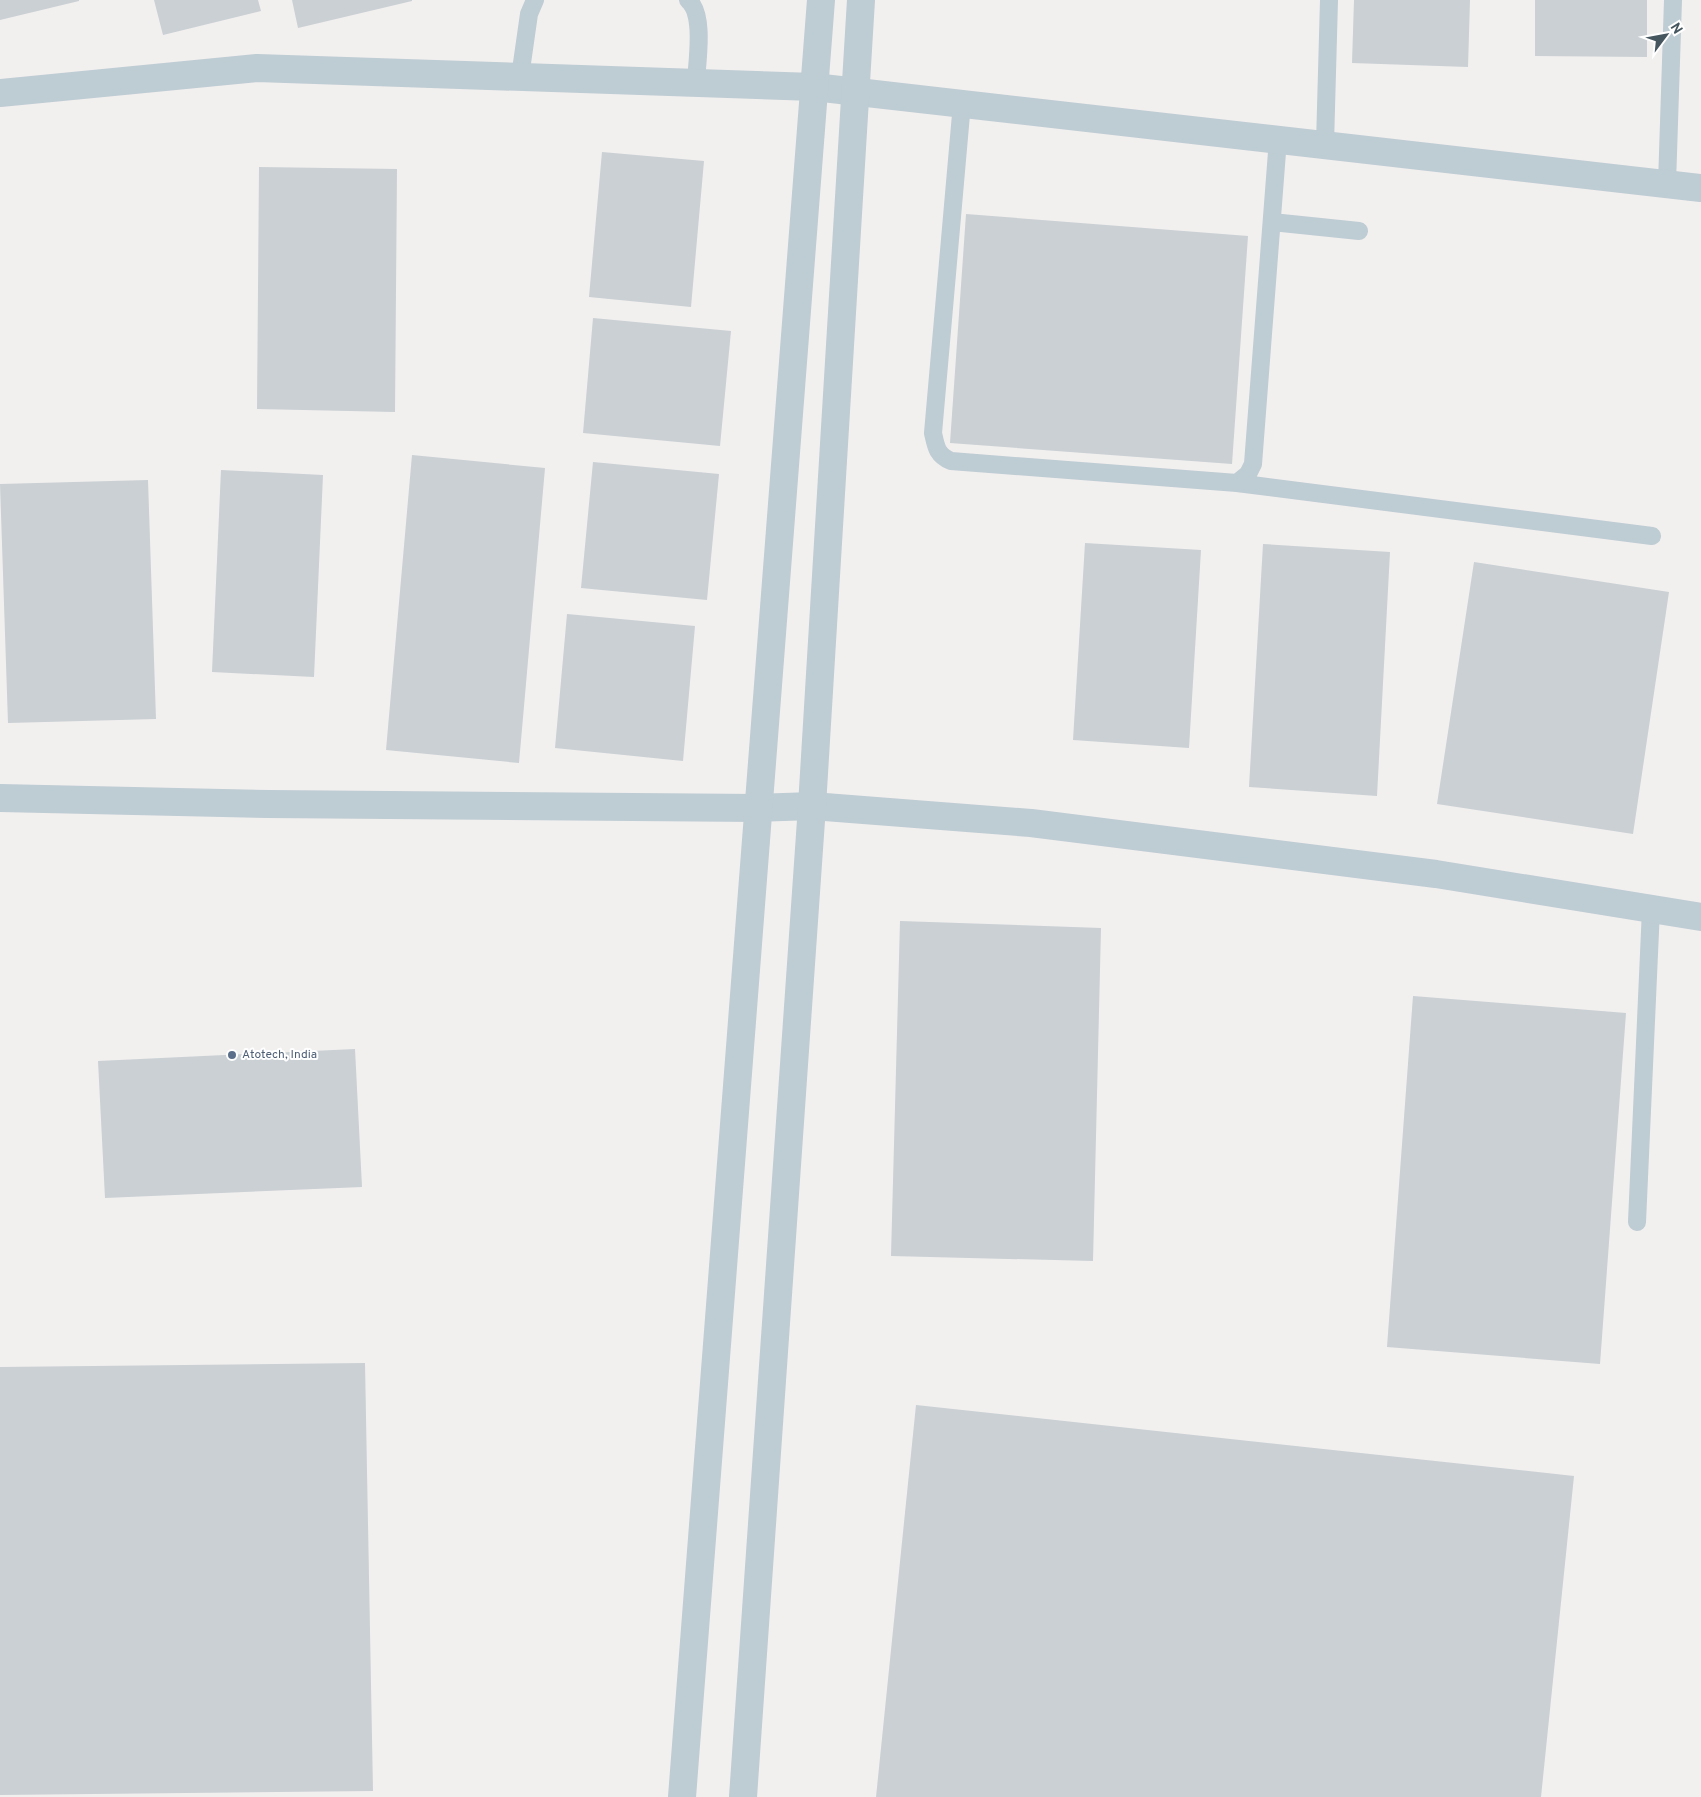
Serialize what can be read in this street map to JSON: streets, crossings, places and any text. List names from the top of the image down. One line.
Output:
{"places":["Atotech, India"],"north":"top right"}
